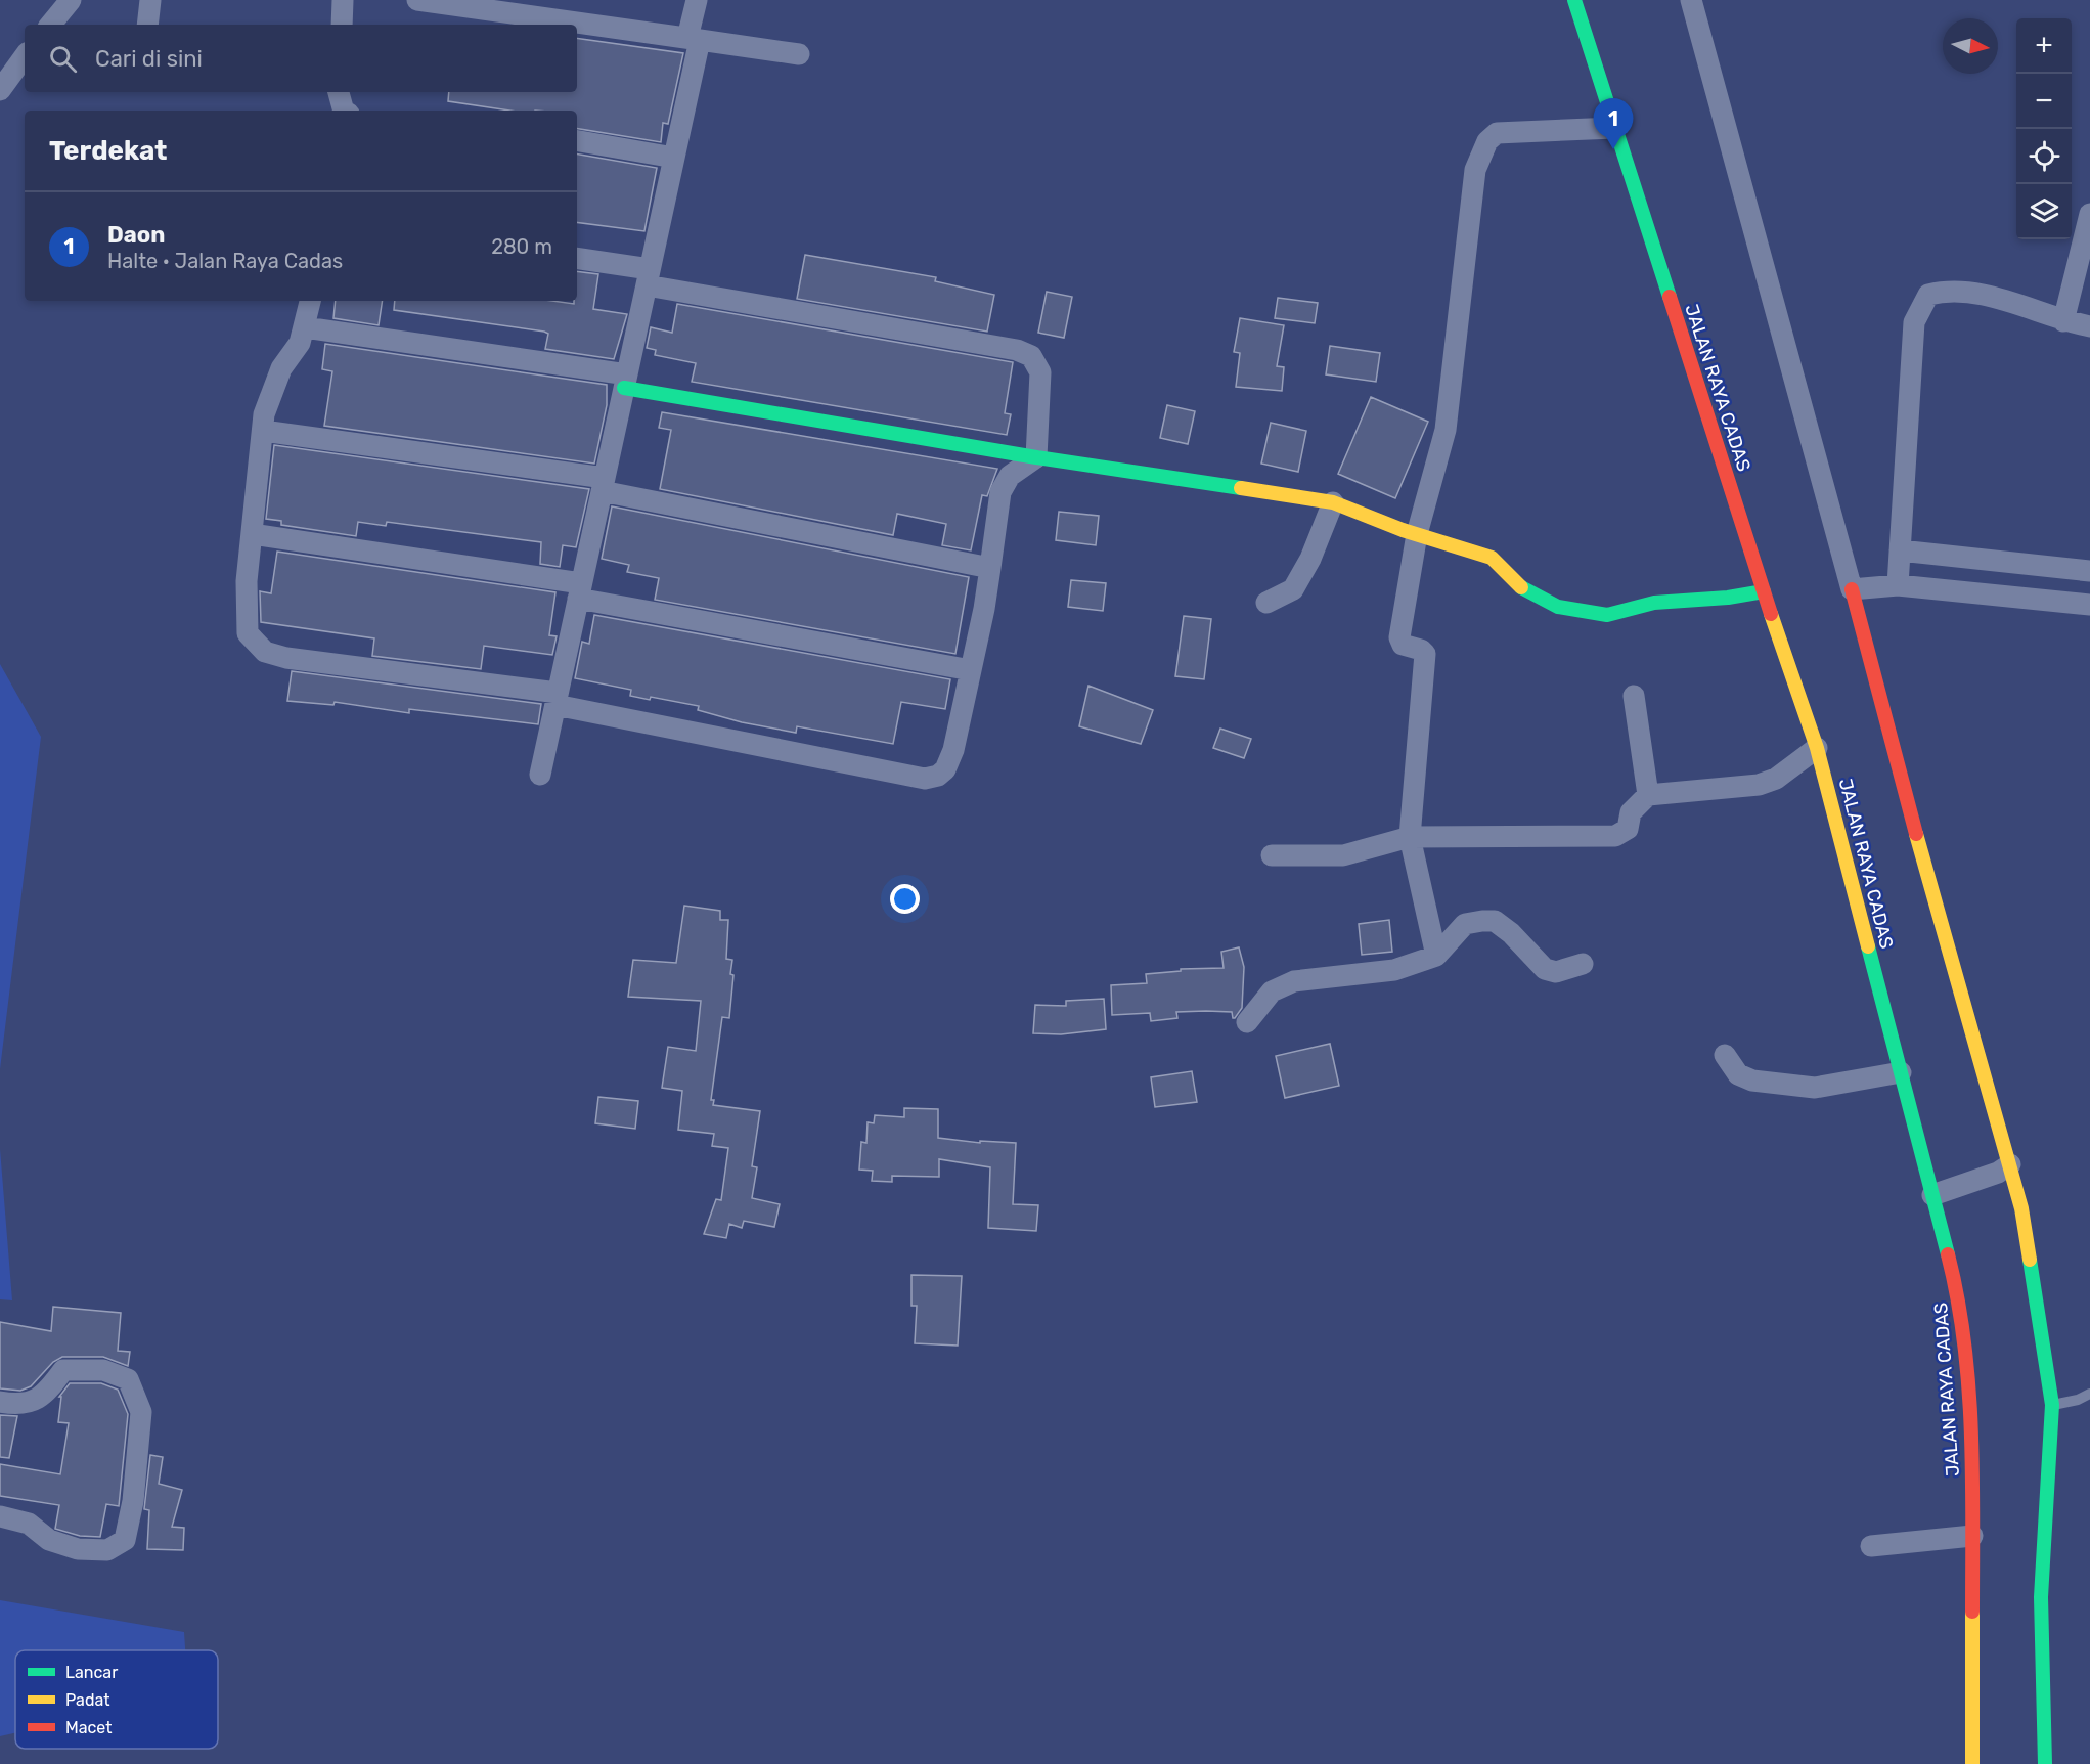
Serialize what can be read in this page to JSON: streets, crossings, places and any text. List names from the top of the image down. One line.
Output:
{"streets":{"street":["JALAN RAYA CADAS"]},"legend":["Lancar","Padat","Macet"],"north":"right","page":{"map_buttons":["+","−"],"search":"Cari di sini","pins":"1","heading":"Terdekat","list":[{"mark":"1","name":"Daon","note":"Halte · Jalan Raya Cadas","value":"280 m"}]}}
